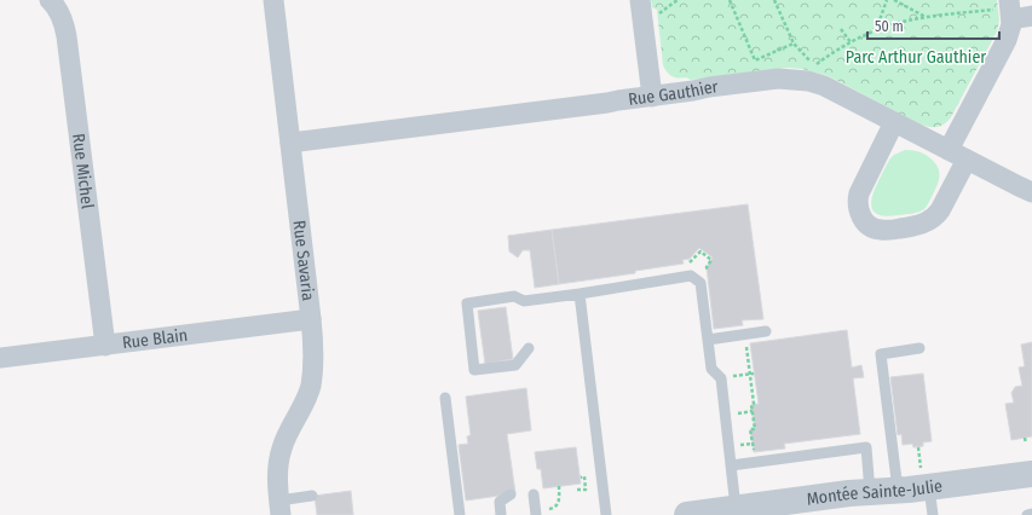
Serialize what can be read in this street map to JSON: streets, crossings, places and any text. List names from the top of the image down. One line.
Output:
{"streets":{"street":["Rue Gauthier","Rue Michel","Rue Savaria","Rue Blain","Montée Sainte-Julie"]},"crossings":[["Rue Gauthier","Rue Savaria"],["Rue Michel","Rue Blain"],["Rue Savaria","Rue Blain"]],"parks":["Parc Arthur Gauthier"],"scale_bar":"50 m"}
